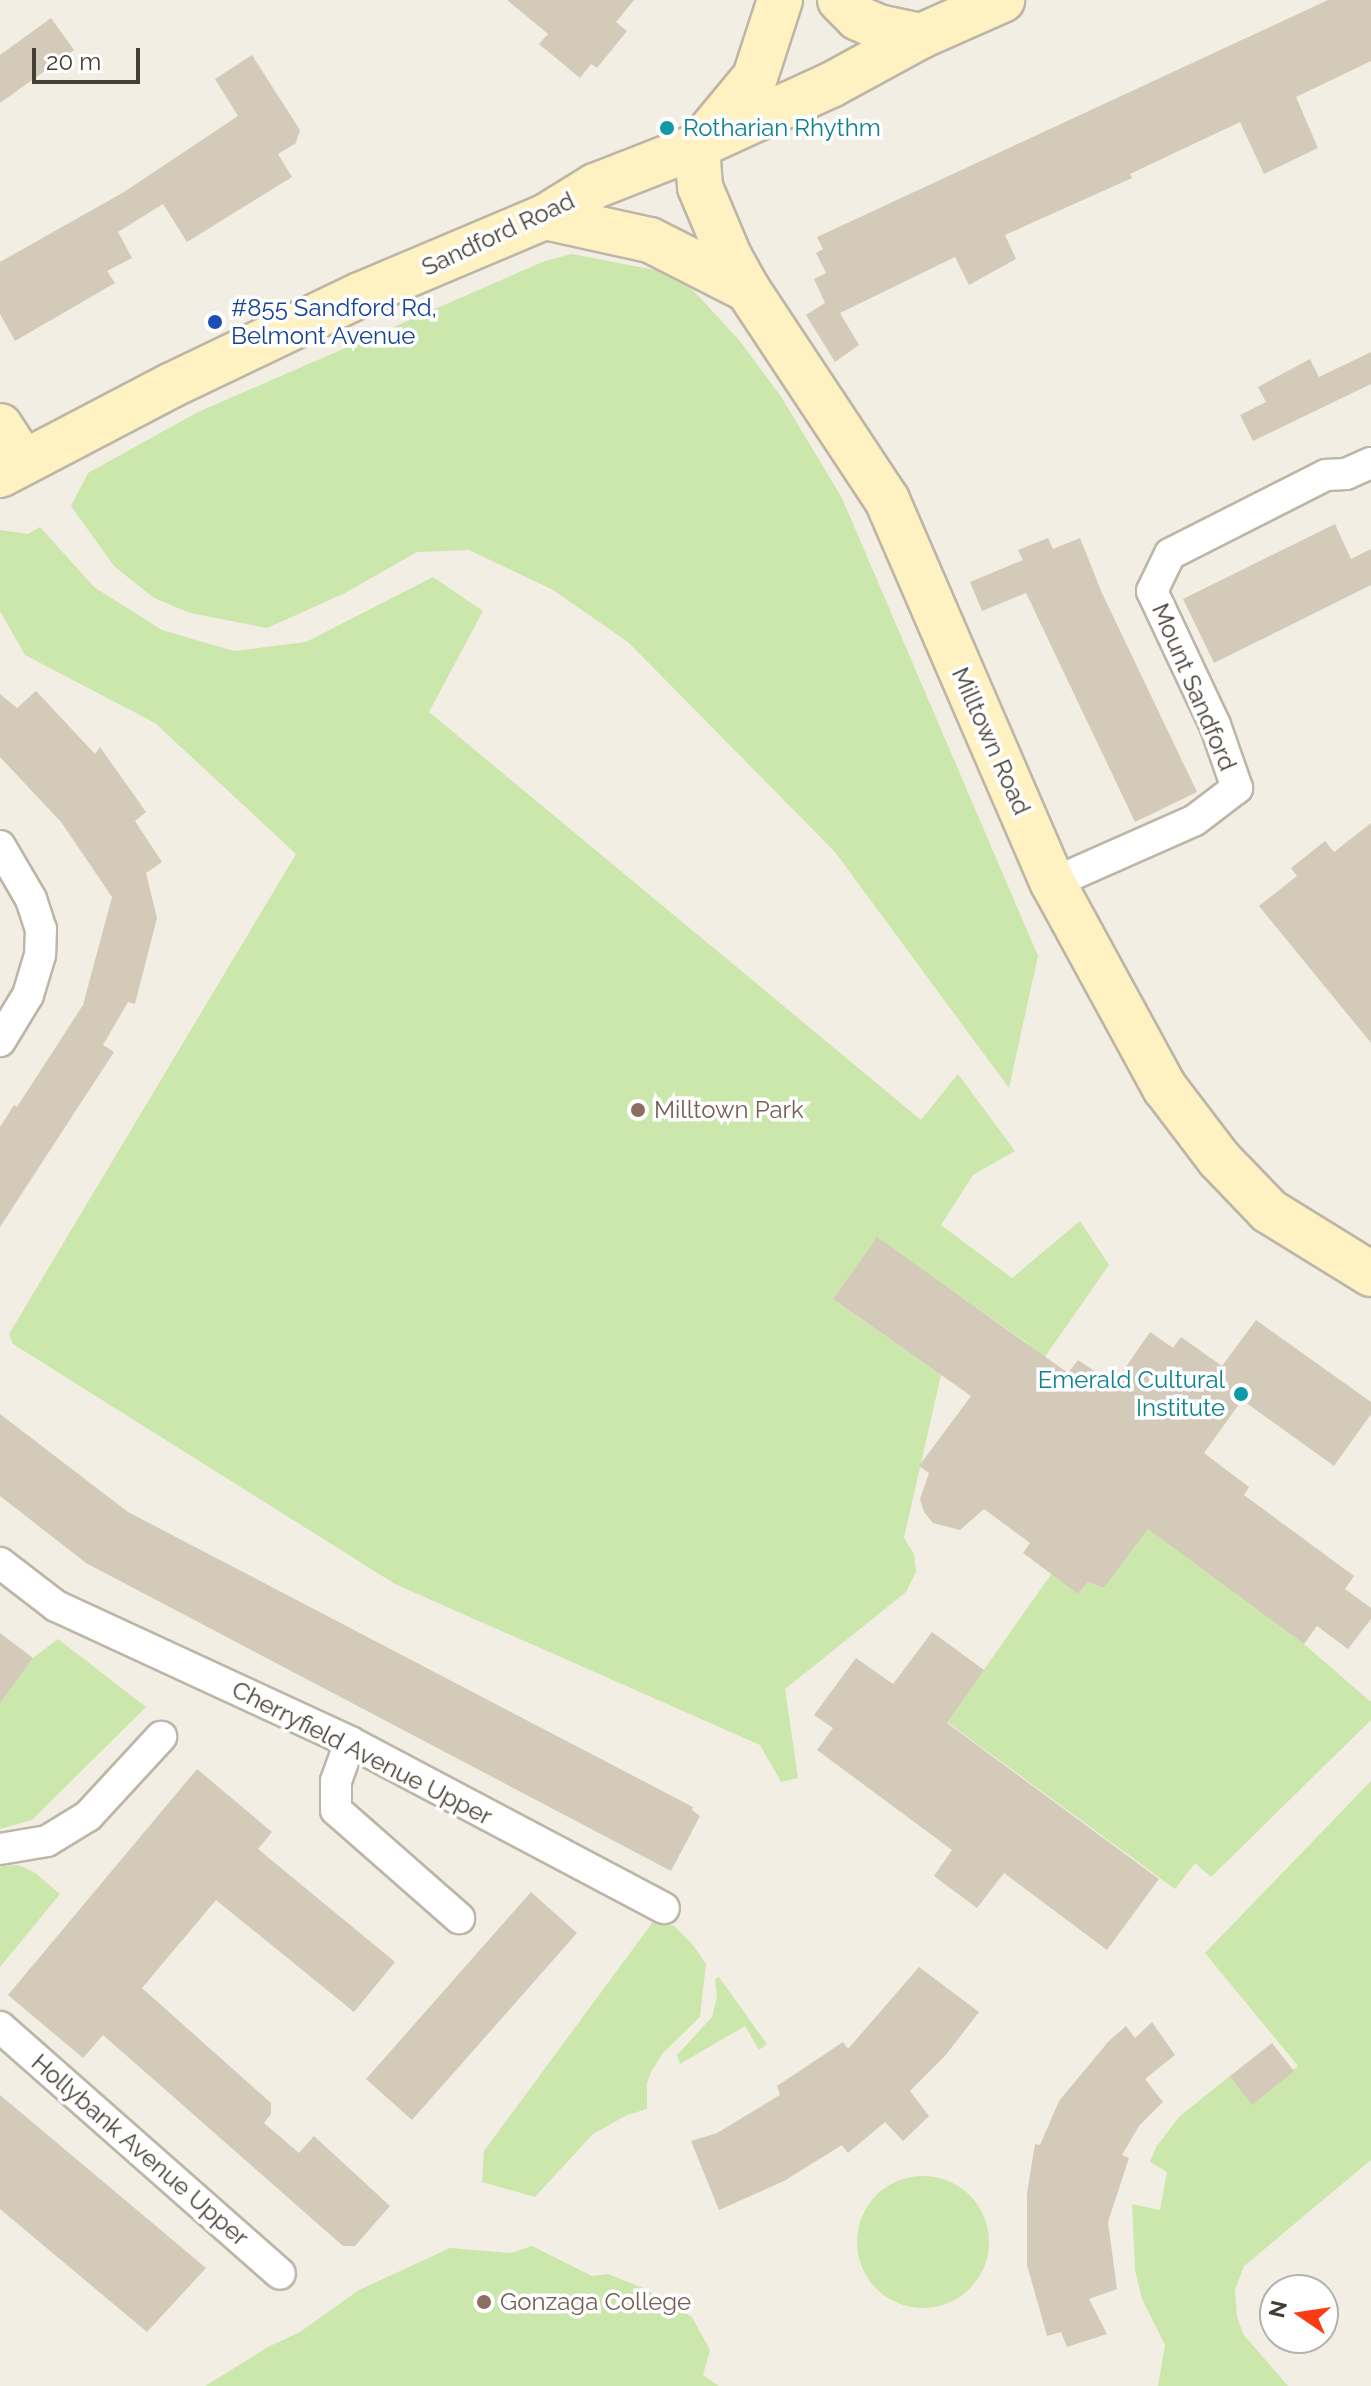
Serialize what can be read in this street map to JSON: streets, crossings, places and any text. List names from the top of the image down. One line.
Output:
{"streets":{"main road":["Sandford Road","Milltown Road"],"street":["Mount Sandford","Cherryfield Avenue Upper","Hollybank Avenue Upper"]},"crossings":[["Sandford Road","Milltown Road"],["Mount Sandford","Milltown Road"]],"places":["Rotharian Rhythm","#855 Sandford Rd, Belmont Avenue","Milltown Park","Emerald Cultural Institute","Gonzaga College"],"scale_bar":"20 m","north":"left"}
